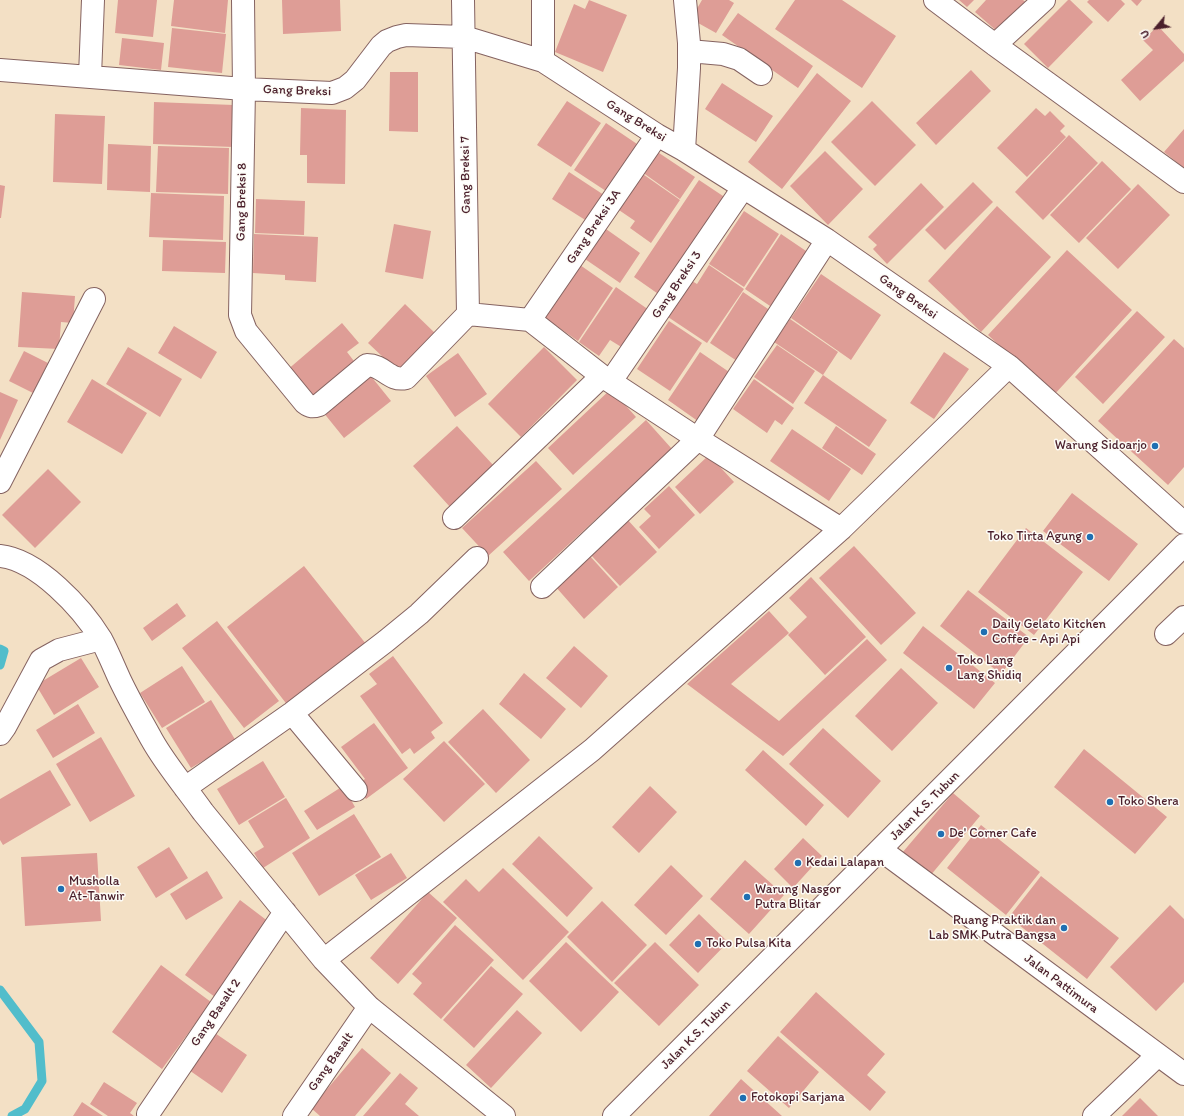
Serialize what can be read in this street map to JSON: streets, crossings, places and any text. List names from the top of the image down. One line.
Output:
{"streets":{"street":["Gang Breksi","Gang Breksi 7","Gang Breksi 8","Gang Breksi 3A","Gang Breksi 3","Jalan K.S. Tubun","Jalan Pattimura","Gang Basalt 2","Gang Basalt"]},"crossings":[["Gang Breksi","Gang Breksi 7"],["Gang Breksi","Gang Breksi 8"],["Gang Breksi","Gang Breksi 3A"],["Gang Breksi","Gang Breksi 3"],["Gang Breksi 7","Gang Breksi 8"],["Jalan K.S. Tubun","Jalan Pattimura"]],"places":["Warung Sidoarjo","Toko Tirta Agung","Daily Gelato Kitchen Coffee - Api Api","Toko Lang Lang Shidiq","Toko Shera","De' Corner Cafe","Kedai Lalapan","Musholla At-Tanwir","Warung Nasgor Putra Blitar","Ruang Praktik dan Lab SMK Putra Bangsa","Toko Pulsa Kita","Fotokopi Sarjana"],"north":"bottom left"}
